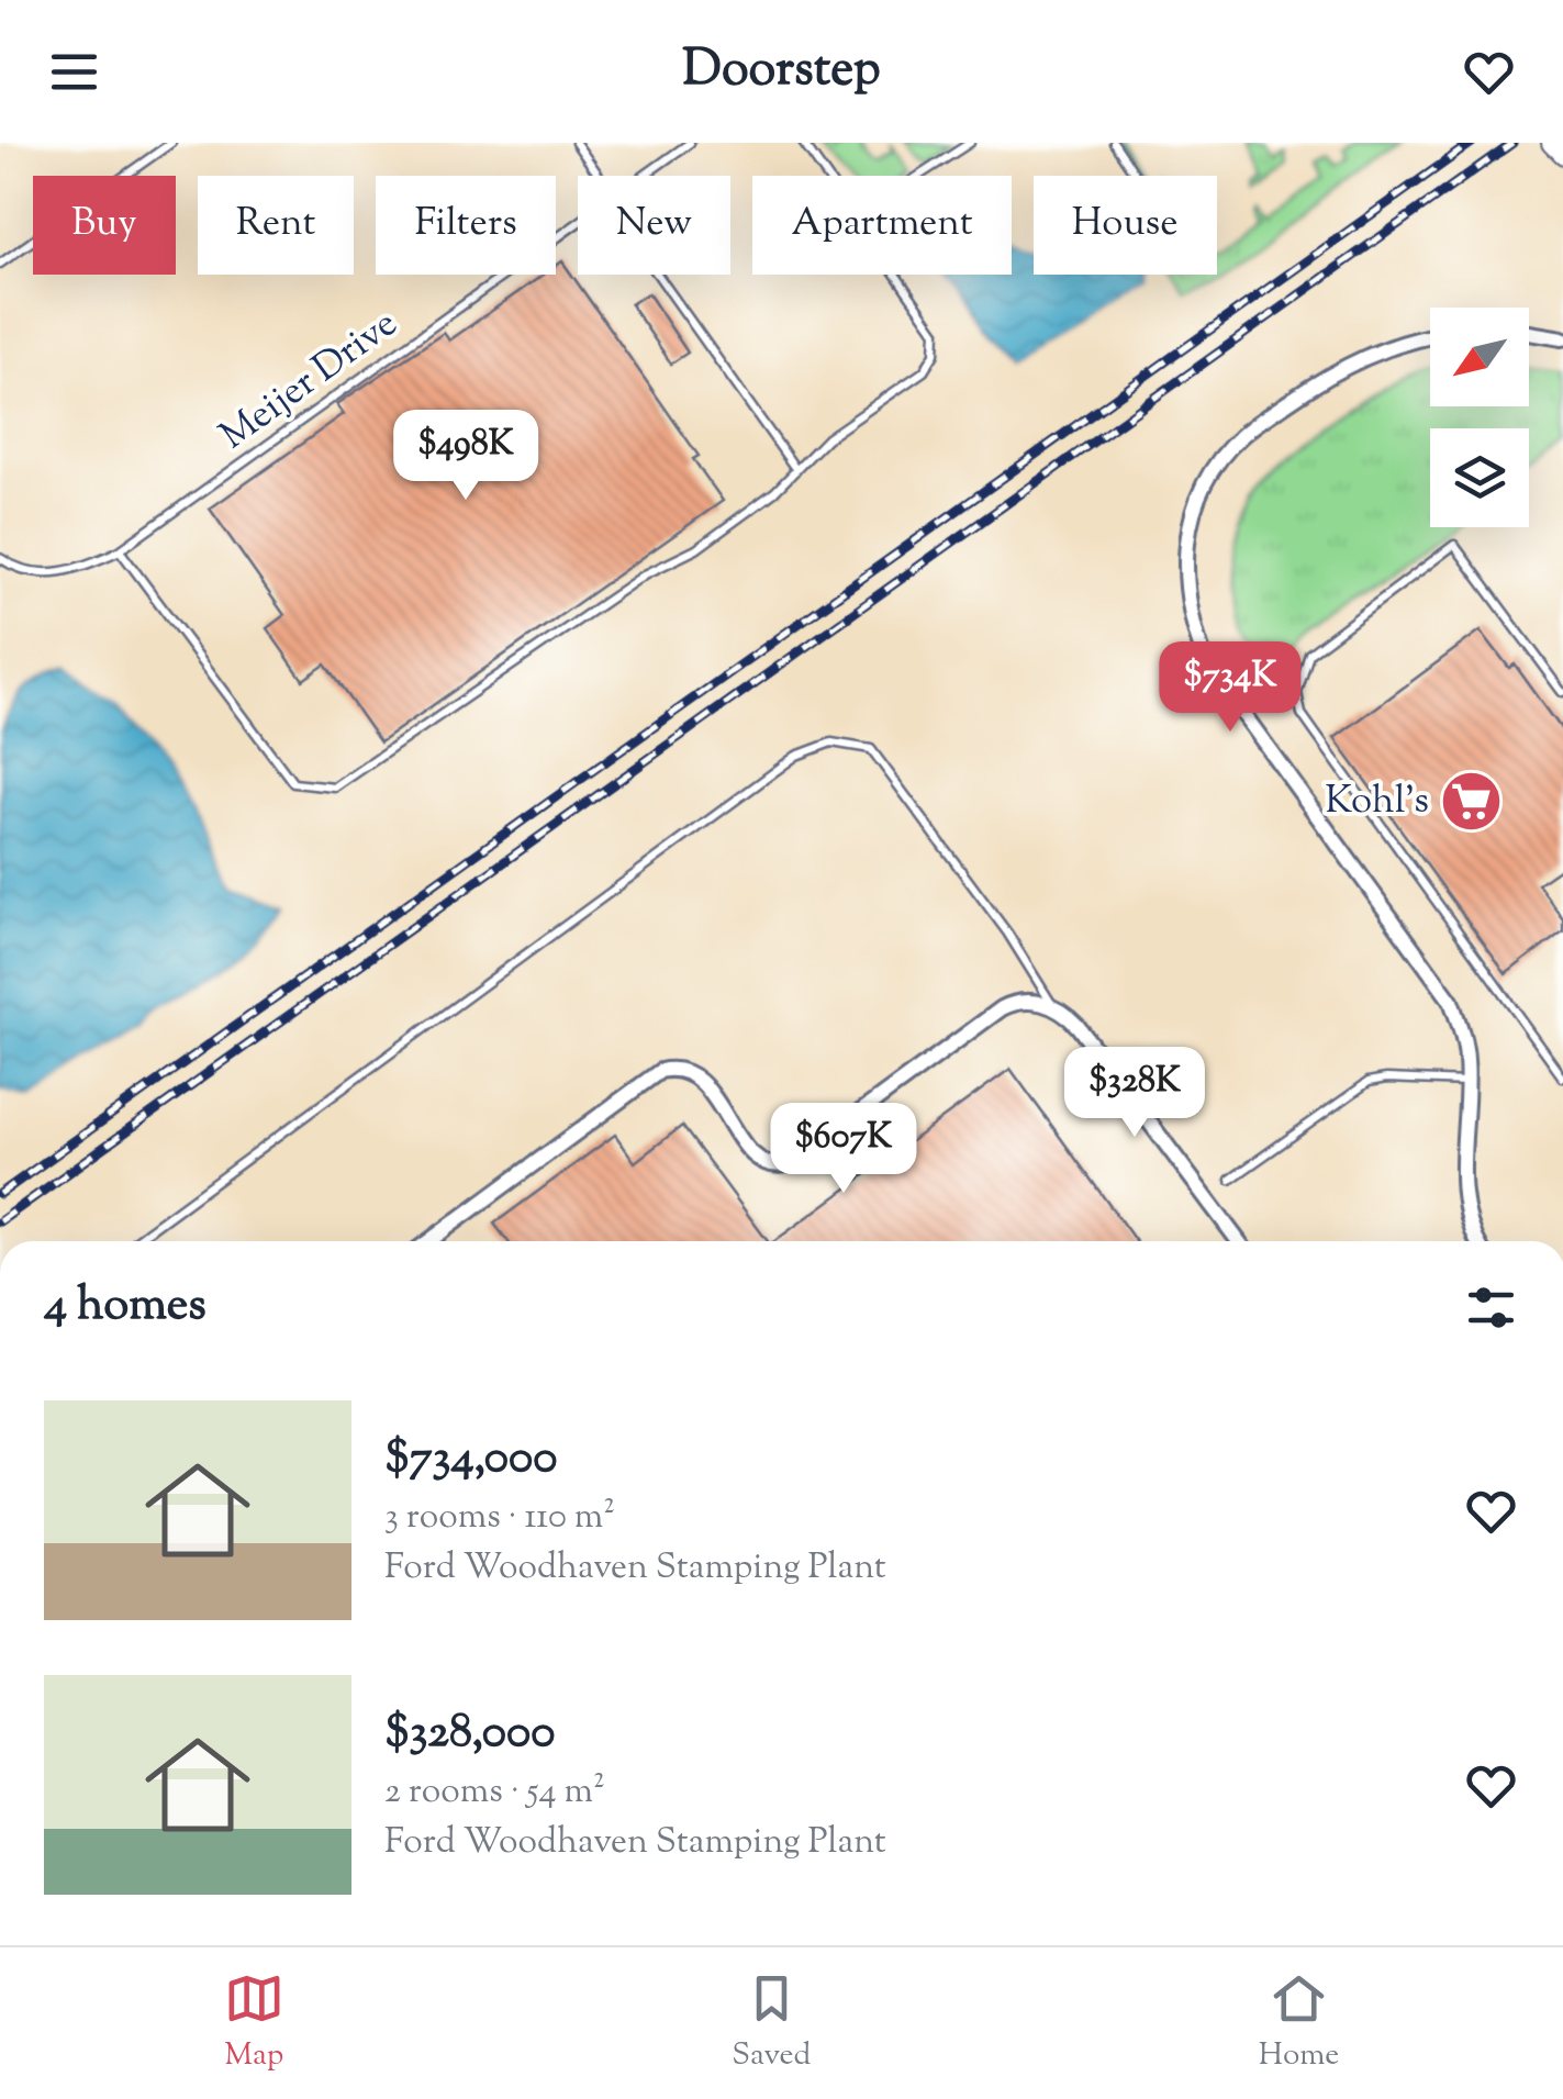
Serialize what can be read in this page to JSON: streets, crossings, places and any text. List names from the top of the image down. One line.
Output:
{"streets":{"lane":["Meijer Drive"]},"places":{"supermarket":["Kohl's"]},"north":"bottom left","page":{"header":"Doorstep","chip":["Buy","Rent","Filters","New","Apartment","House"],"price":["$498K","$734K","$328K","$607K"],"heading":"4 homes","list":[{"name":"$734,000","note":"3 rooms · 110 m² · Ford Woodhaven Stamping Plant"},{"name":"$328,000","note":"2 rooms · 54 m² · Ford Woodhaven Stamping Plant"}],"tabs":["Map","Saved","Home"]}}
